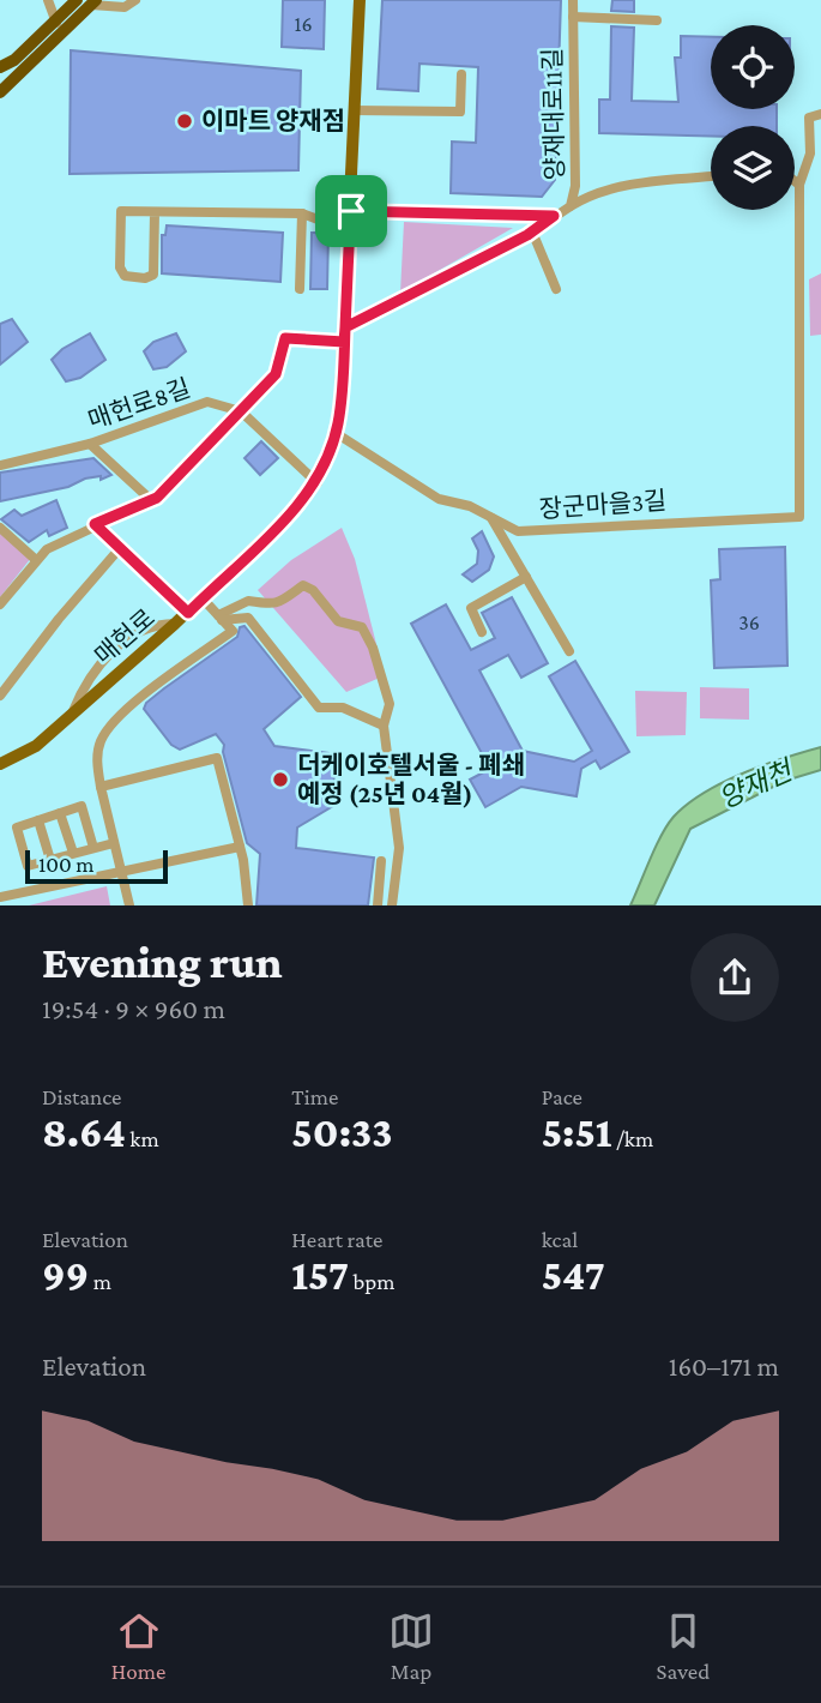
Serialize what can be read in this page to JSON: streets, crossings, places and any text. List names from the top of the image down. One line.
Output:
{"streets":{"main road":["매헌로"],"street":["양재대로11길","매헌로8길","장군마을3길"]},"crossings":[["양재대로11길","매헌로"],["장군마을3길","매헌로"]],"water":["양재천"],"places":["이마트 양재점","더케이호텔서울 - 폐쇄 예정 (25년 04월)"],"house_numbers":["16","36"],"scale_bar":"100 m","page":{"scale":"100 m","heading":["Evening run","19:54 · 9 × 960 m"],"stats":[["Distance","8.64 km"],["Time","50:33"],["Pace","5:51 /km"],["Elevation","99 m"],["Heart rate","157 bpm"],["kcal","547"]],"chart":["Elevation","160–171 m"],"tabs":["Home","Map","Saved"]}}
